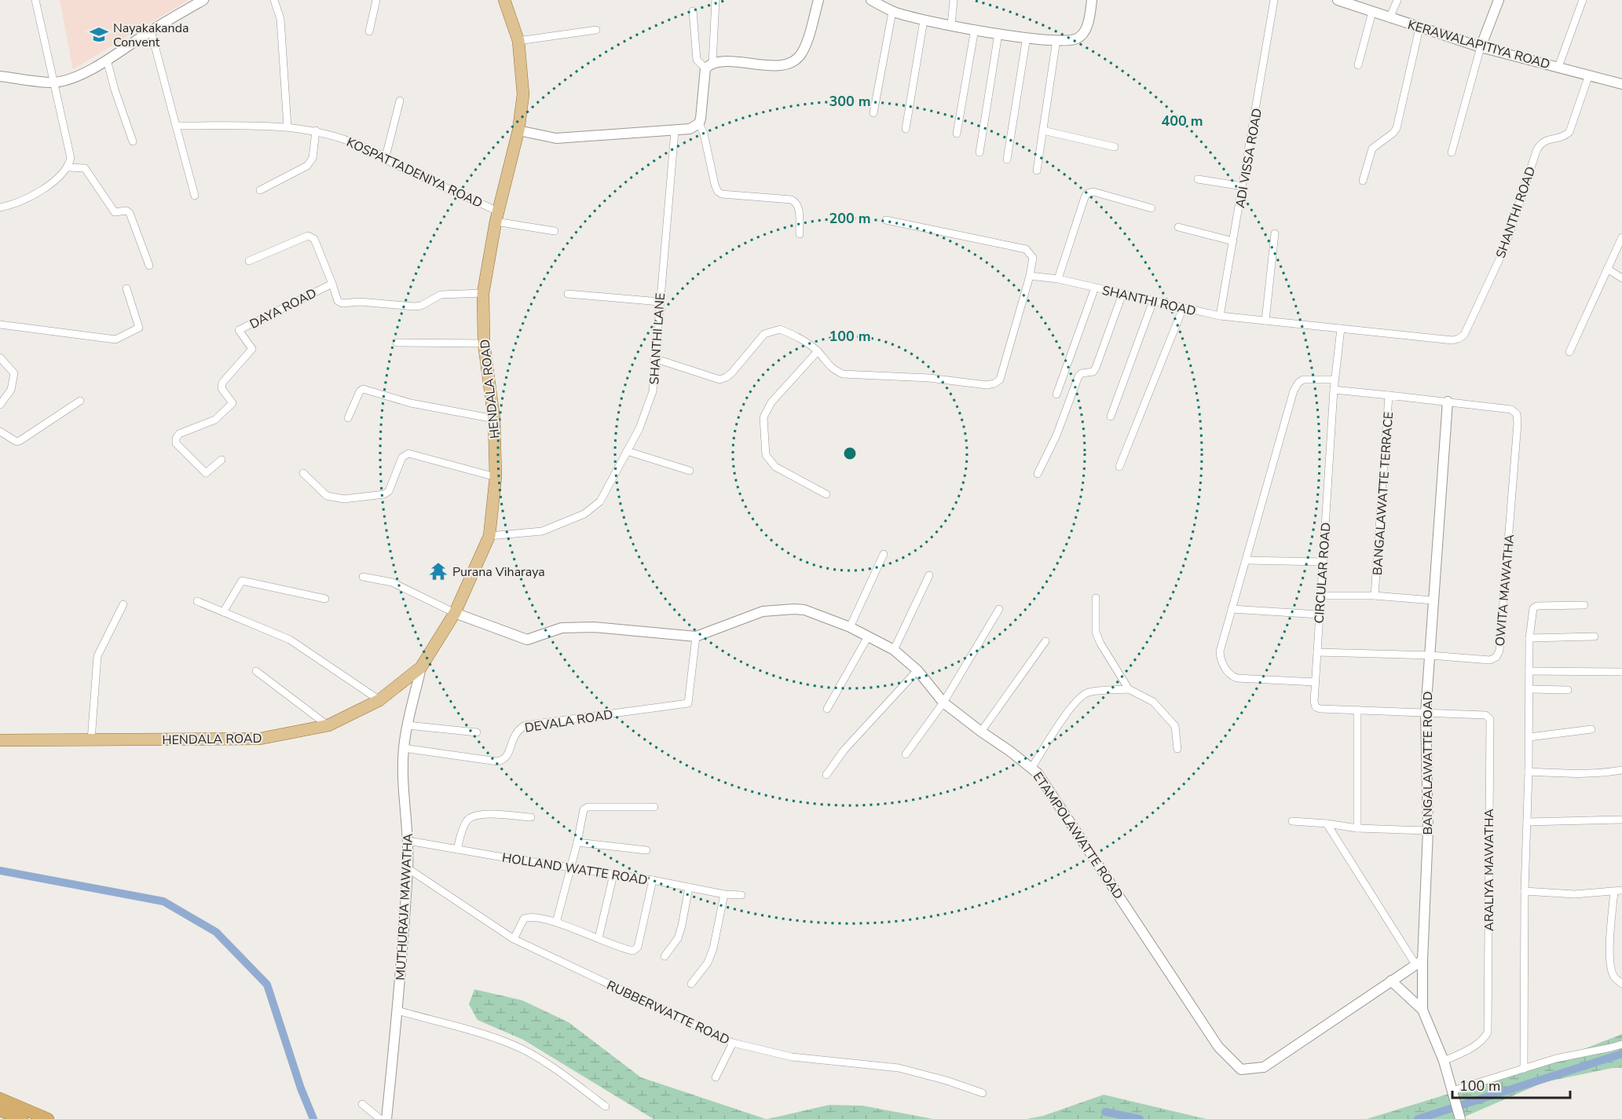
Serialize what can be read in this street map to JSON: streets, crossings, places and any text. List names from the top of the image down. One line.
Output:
{"streets":{"main road":["HENDALA ROAD"],"street":["KERAWALAPITIYA ROAD","ADI VISSA ROAD","KOSPATTADENIYA ROAD","SHANTHI ROAD","DAYA ROAD","SHANTHI LANE","BANGALAWATTE TERRACE","CIRCULAR ROAD","OWITA MAWATHA","DEVALA ROAD","BANGALAWATTE ROAD","ETAMPOLAWATTE ROAD","HOLLAND WATTE ROAD","ARALIYA MAWATHA","MUTHURAJA MAWATHA","RUBBERWATTE ROAD"]},"crossings":[["KERAWALAPITIYA ROAD","SHANTHI ROAD"],["ADI VISSA ROAD","SHANTHI ROAD"],["KOSPATTADENIYA ROAD","HENDALA ROAD"],["SHANTHI ROAD","CIRCULAR ROAD"],["DAYA ROAD","HENDALA ROAD"],["SHANTHI LANE","HENDALA ROAD"],["HENDALA ROAD","ETAMPOLAWATTE ROAD"],["HENDALA ROAD","MUTHURAJA MAWATHA"],["BANGALAWATTE TERRACE","OWITA MAWATHA"],["BANGALAWATTE TERRACE","BANGALAWATTE ROAD"],["CIRCULAR ROAD","OWITA MAWATHA"],["CIRCULAR ROAD","BANGALAWATTE ROAD"],["CIRCULAR ROAD","ARALIYA MAWATHA"],["OWITA MAWATHA","BANGALAWATTE ROAD"],["DEVALA ROAD","ETAMPOLAWATTE ROAD"],["DEVALA ROAD","MUTHURAJA MAWATHA"],["BANGALAWATTE ROAD","ETAMPOLAWATTE ROAD"],["BANGALAWATTE ROAD","ARALIYA MAWATHA"],["HOLLAND WATTE ROAD","MUTHURAJA MAWATHA"],["MUTHURAJA MAWATHA","RUBBERWATTE ROAD"]],"places":{"school or university":["Nayakakanda Convent"],"temple":["Purana Viharaya"]},"scale_bar":"100 m","rings":["300 m","400 m","200 m","100 m"]}
